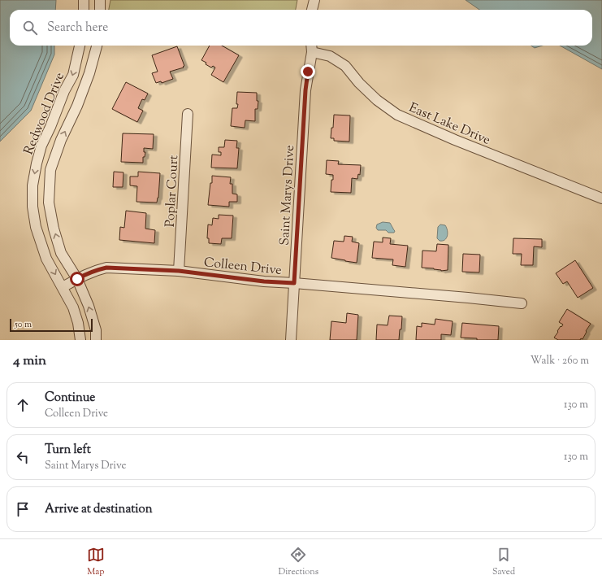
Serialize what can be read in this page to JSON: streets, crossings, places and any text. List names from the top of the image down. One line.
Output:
{"streets":{"street":["Redwood Drive","East Lake Drive","Poplar Court","Saint Marys Drive","Colleen Drive"]},"crossings":[["Redwood Drive","Colleen Drive"],["East Lake Drive","Saint Marys Drive"],["Poplar Court","Colleen Drive"],["Saint Marys Drive","Colleen Drive"]],"scale_bar":"50 m","page":{"search":"Search here","scale":"50 m","heading":["4 min","Walk · 260 m"],"list":[["Continue","Colleen Drive","130 m"],["Turn left","Saint Marys Drive","130 m"],"Arrive at destination"],"nav":["Map","Directions","Saved"]}}
